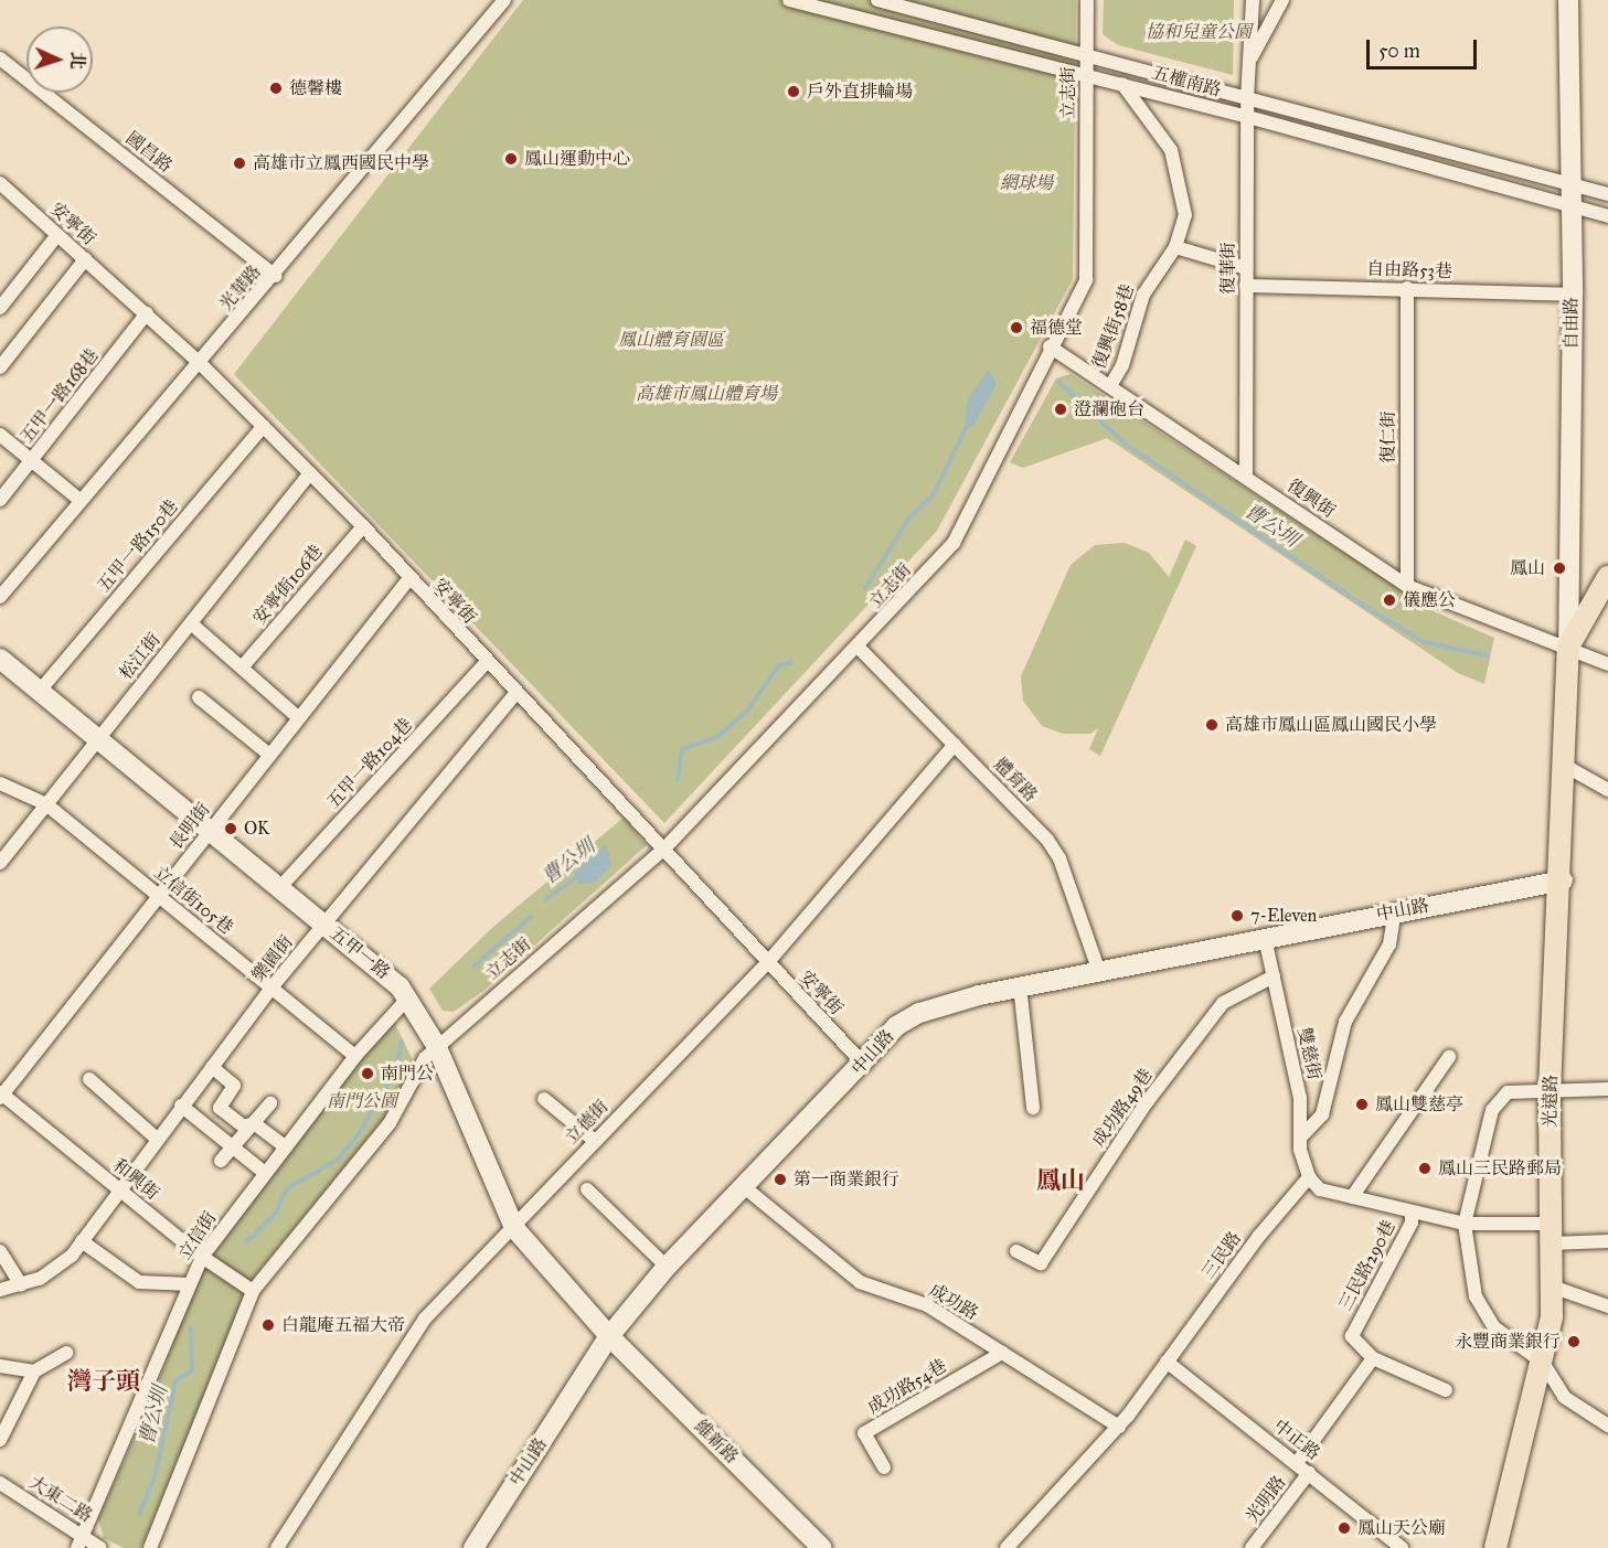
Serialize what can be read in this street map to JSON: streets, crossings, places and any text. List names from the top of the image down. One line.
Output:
{"streets":{"main road":["光遠路"],"street":["五權南路","立志街","國昌路","安寧街","復華街","自由路53巷","光華路","自由路","復興街58巷","五甲一路168巷","復仁街","復興街","五甲一路150巷","安寧街106巷","松江街","五甲一路104巷","體育路","長明街","立信街105巷","中山路","五甲一路","樂園街","雙慈街","成功路49巷","立德街","和興街","立信街","三民路","三民路290巷","成功路","成功路54巷","中正路","維新路","大東二路","光明路"]},"crossings":[["五權南路","立志街"],["五權南路","復華街"],["五權南路","自由路"],["五權南路","復興街58巷"],["立志街","安寧街"],["立志街","復興街"],["立志街","體育路"],["立志街","五甲一路"],["國昌路","光華路"],["安寧街","光華路"],["安寧街","五甲一路168巷"],["安寧街","五甲一路150巷"],["安寧街","安寧街106巷"],["安寧街","松江街"],["安寧街","五甲一路104巷"],["安寧街","長明街"],["安寧街","中山路"],["安寧街","樂園街"],["安寧街","立德街"],["復華街","自由路53巷"],["復華街","復興街"],["自由路53巷","自由路"],["自由路53巷","復仁街"],["自由路","復興街"],["自由路","光遠路"],["復興街58巷","復興街"],["復仁街","復興街"],["復興街","光遠路"],["五甲一路150巷","五甲一路"],["松江街","立信街105巷"],["松江街","五甲一路"],["五甲一路104巷","五甲一路"],["體育路","中山路"],["體育路","立德街"],["長明街","立信街105巷"],["長明街","五甲一路"],["長明街","和興街"],["立信街105巷","樂園街"],["立信街105巷","立信街"],["中山路","五甲一路"],["中山路","雙慈街"],["中山路","光遠路"],["中山路","成功路"],["中山路","維新路"],["五甲一路","樂園街"],["五甲一路","立德街"],["五甲一路","立信街"],["五甲一路","維新路"],["樂園街","和興街"],["雙慈街","成功路49巷"],["雙慈街","三民路"],["和興街","立信街"],["立信街","大東二路"],["三民路","成功路"],["三民路","中正路"],["成功路","成功路54巷"],["中正路","光明路"]],"districts":["鳳山","灣子頭"],"water":["曹公圳"],"parks":["協和兒童公園","網球場","鳳山體育園區","高雄市鳳山體育場","南門公園"],"places":["德馨樓","戶外直排輪場","鳳山運動中心","高雄市立鳳西國民中學","福德堂","澄瀾砲台","鳳山","儀應公","高雄市鳳山區鳳山國民小學","OK","7-Eleven","南門公","鳳山雙慈亭","鳳山三民路郵局","第一商業銀行","白龍庵五福大帝","永豐商業銀行","鳳山天公廟"],"scale_bar":"50 m","north":"right"}
